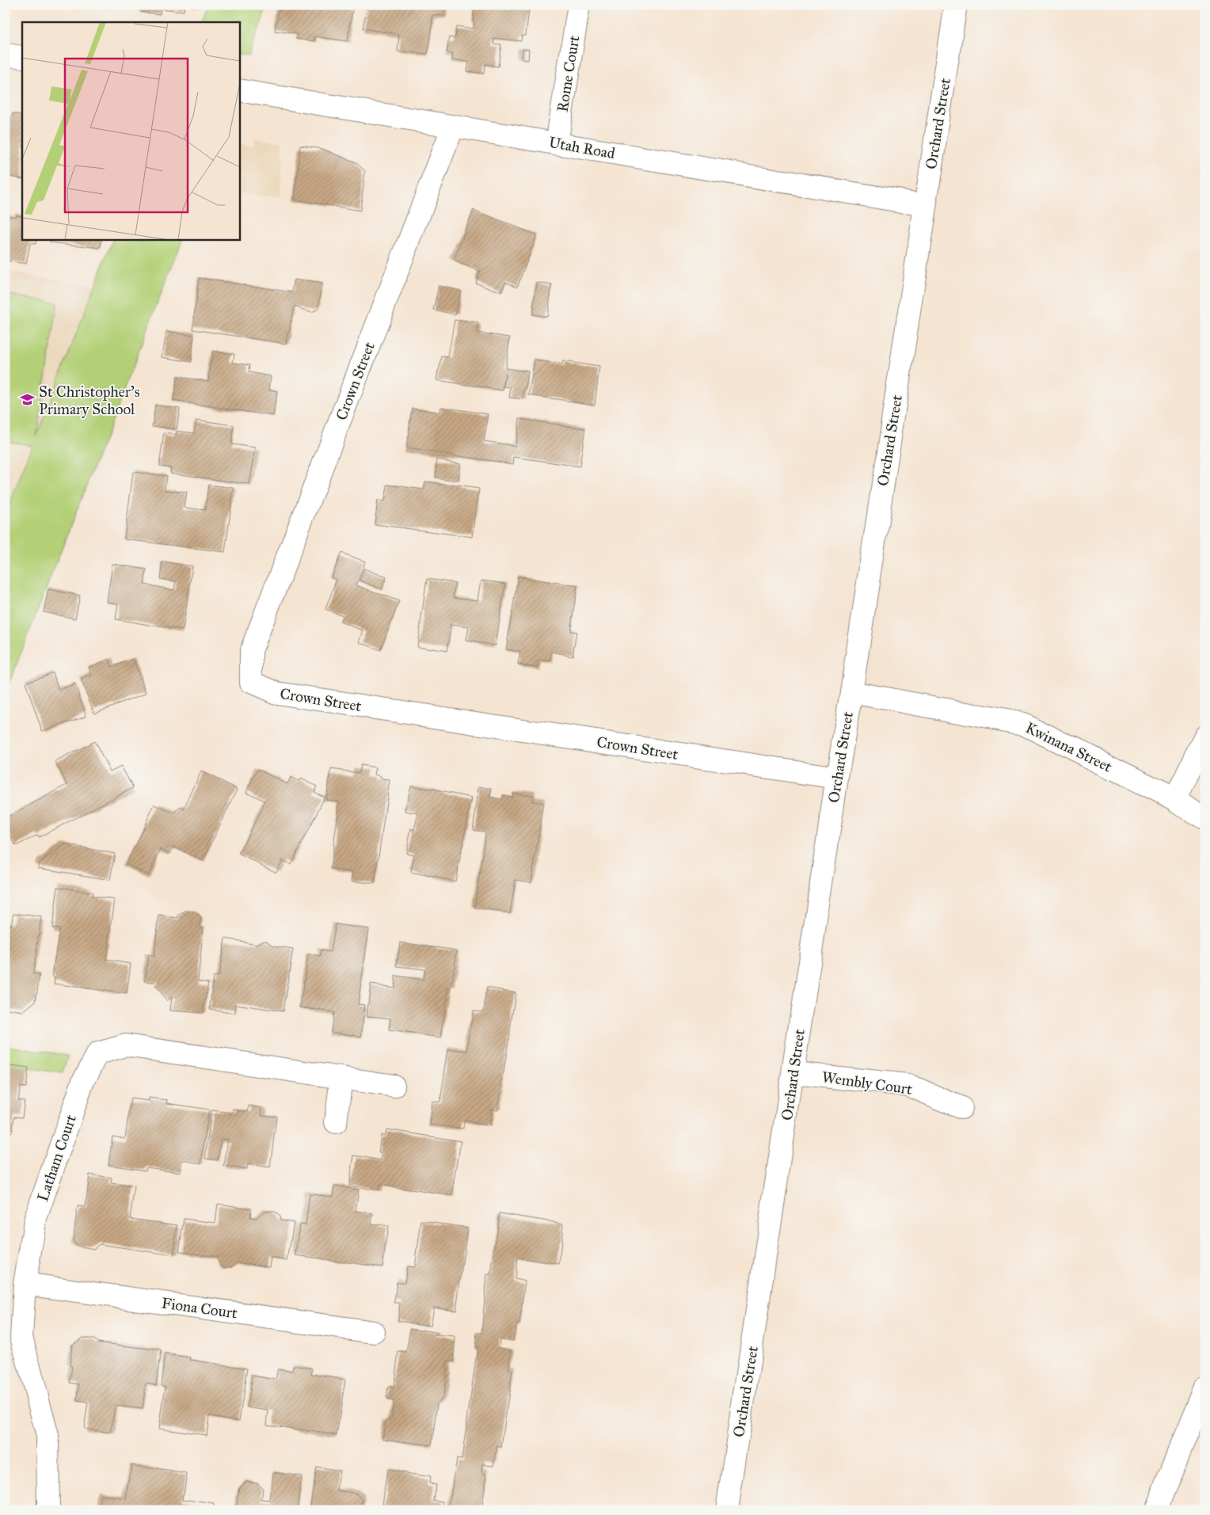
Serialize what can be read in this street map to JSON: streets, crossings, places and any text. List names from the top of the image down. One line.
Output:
{"streets":{"street":["Rome Court","Orchard Street","Utah Road","Crown Street","Kwinana Street","Wembly Court","Latham Court","Fiona Court"]},"crossings":[["Rome Court","Utah Road"],["Orchard Street","Utah Road"],["Orchard Street","Crown Street"],["Orchard Street","Kwinana Street"],["Orchard Street","Wembly Court"],["Utah Road","Crown Street"],["Latham Court","Fiona Court"]],"places":{"school or university":["St Christopher’s Primary School"]}}
